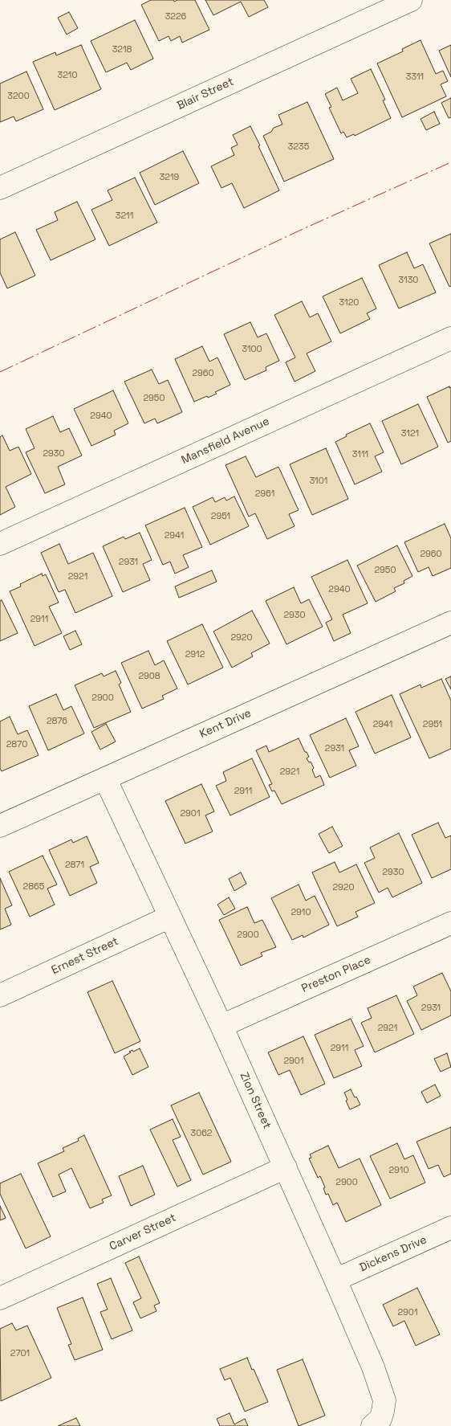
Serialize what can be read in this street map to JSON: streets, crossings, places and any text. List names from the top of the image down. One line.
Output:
{"streets":{"street":["Blair Street","Mansfield Avenue","Kent Drive","Ernest Street","Preston Place","Zion Street","Carver Street","Dickens Drive"]},"crossings":[["Kent Drive","Zion Street"],["Ernest Street","Zion Street"],["Preston Place","Zion Street"],["Zion Street","Carver Street"],["Zion Street","Dickens Drive"]],"house_numbers":["3226","3218","3210","3311","3200","3235","3219","3211","3130","3120","3100","2960","2950","2940","3121","2930","3111","3101","2961","2951","2941","2960","2931","2950","2921","2940","2930","2911","2920","2912","2908","2900","2876","2941","2951","2870","2931","2921","2911","2901","2871","2930","2865","2920","2910","2900","2931","2921","2911","2901","3062","2910","2900","2901","2701"]}
